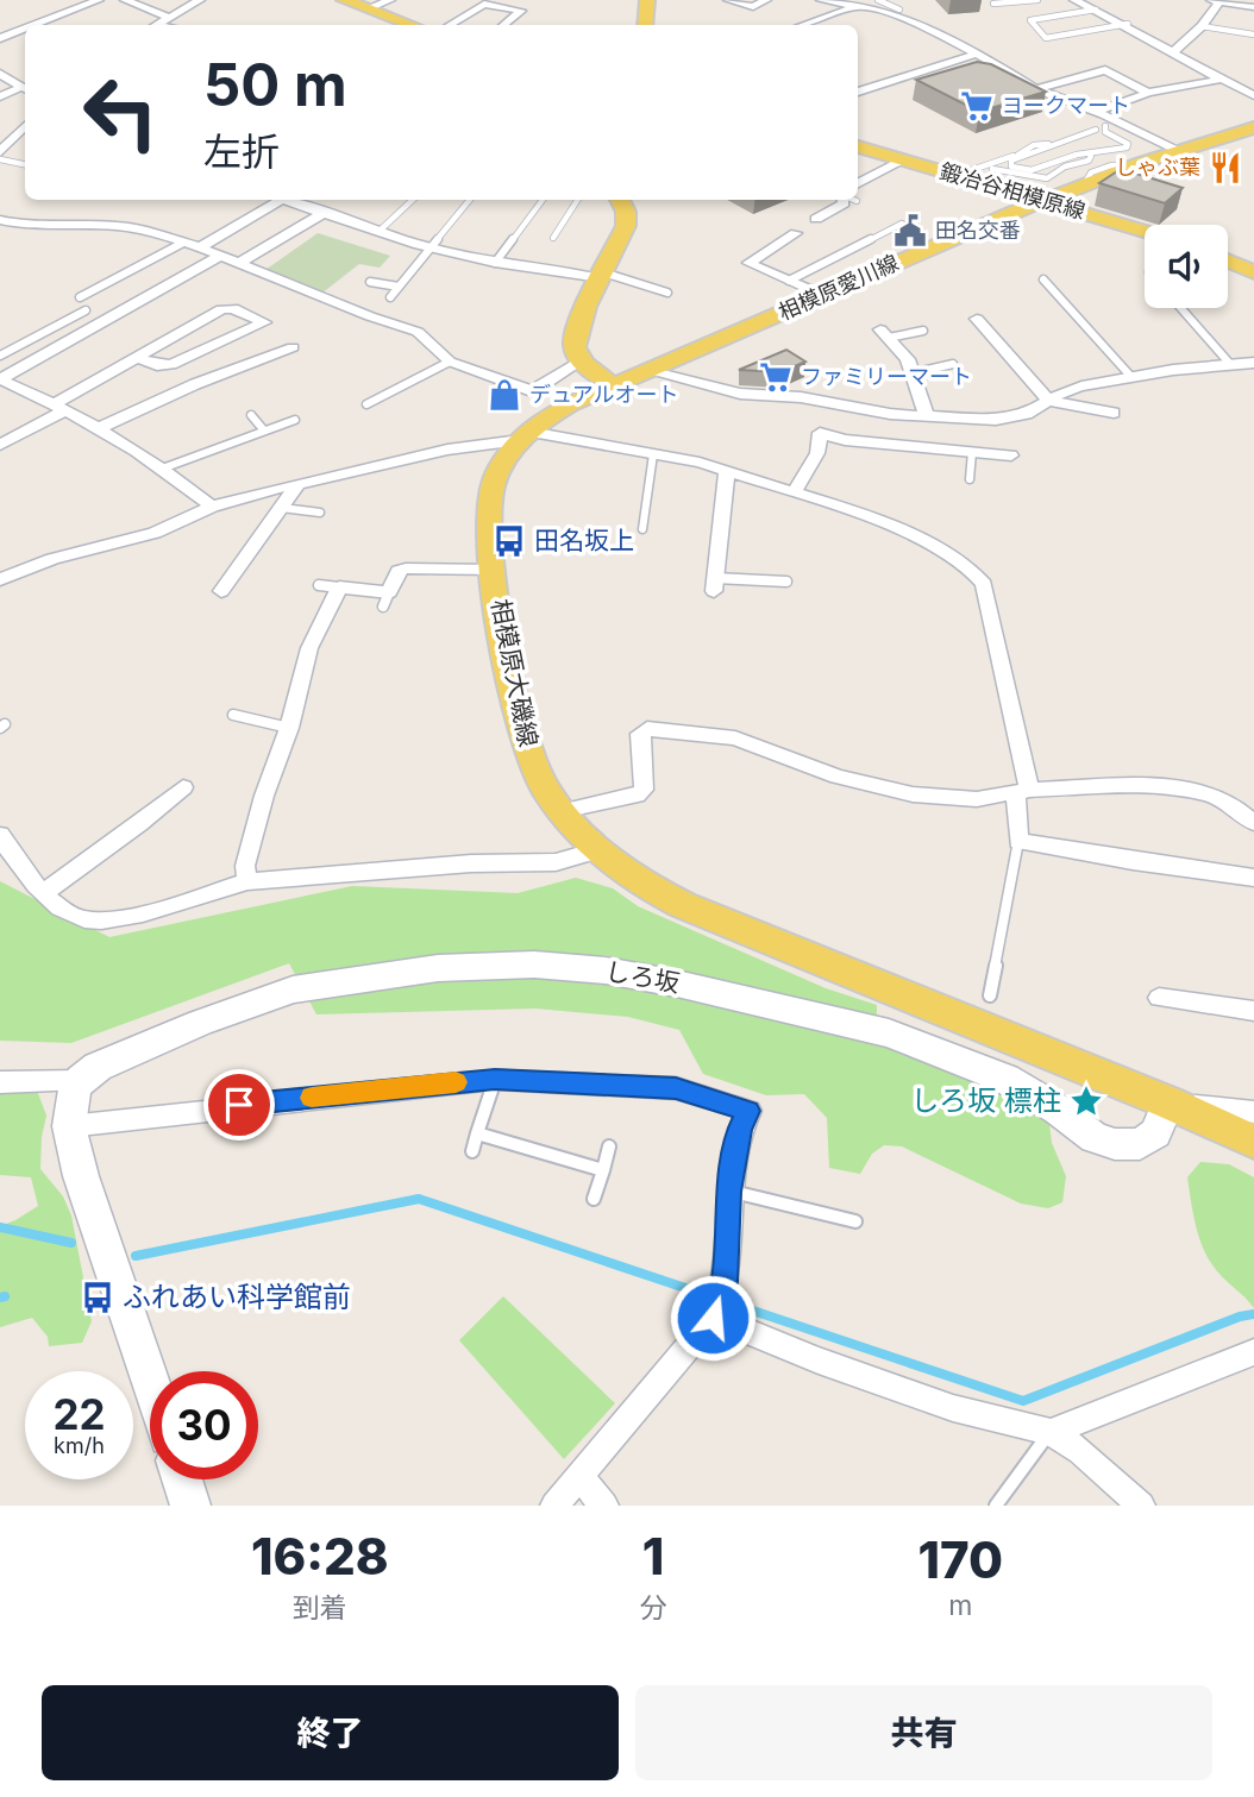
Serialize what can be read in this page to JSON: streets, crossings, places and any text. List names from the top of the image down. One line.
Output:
{"streets":{"main road":["鍛冶谷相模原線","相模原愛川線","相模原大磯線"],"street":["しろ坂"]},"crossings":[["鍛冶谷相模原線","相模原愛川線"],["相模原愛川線","相模原大磯線"],["相模原大磯線","しろ坂"]],"places":{"supermarket":["ヨークマート","ファミリーマート"],"restaurant":["しゃぶ葉"],"public building":["田名交番"],"shop":["デュアルオート"],"bus stop":["田名坂上","ふれあい科学館前"],"place":["しろ坂 標柱"]},"page":{"turn":["50 m","左折"],"speed":"22 km/h","limit":"30","eta":["16:28","到着","1","分","170","m"],"buttons":["終了","共有"]}}
